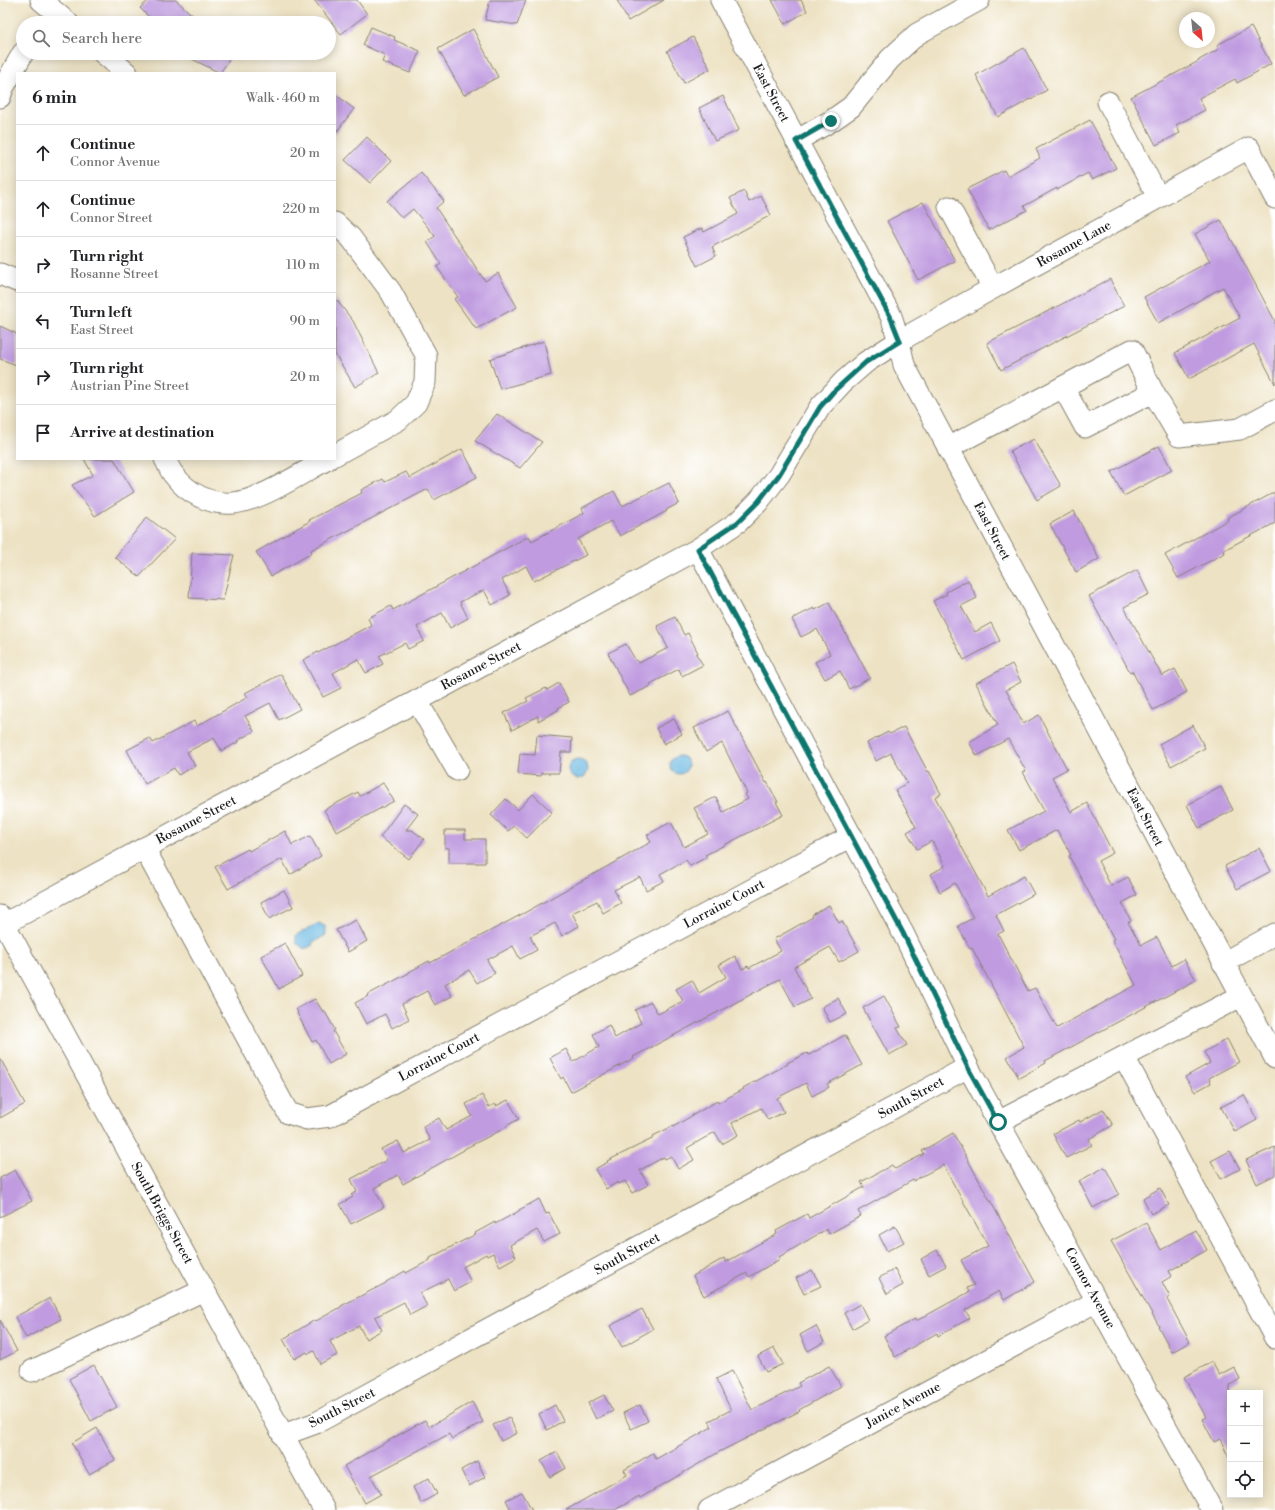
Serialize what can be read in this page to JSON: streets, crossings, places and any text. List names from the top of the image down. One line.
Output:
{"streets":{"street":["East Street","Rosanne Lane","Rosanne Street","Lorraine Court","South Street","South Briggs Street","Connor Avenue","Janice Avenue"]},"crossings":[["East Street","Rosanne Lane"],["East Street","Rosanne Street"],["Rosanne Lane","Rosanne Street"],["Rosanne Street","Lorraine Court"],["Rosanne Street","South Briggs Street"],["Rosanne Street","Connor Avenue"],["Lorraine Court","Connor Avenue"],["South Street","South Briggs Street"],["South Street","Connor Avenue"],["Connor Avenue","Janice Avenue"]],"north":"bottom right","page":{"search":"Search here","heading":["6 min","Walk · 460 m"],"list":[["Continue","Connor Avenue","20 m"],["Continue","Connor Street","220 m"],["Turn right","Rosanne Street","110 m"],["Turn left","East Street","90 m"],["Turn right","Austrian Pine Street","20 m"],"Arrive at destination"],"map_buttons":["+","−"]}}
